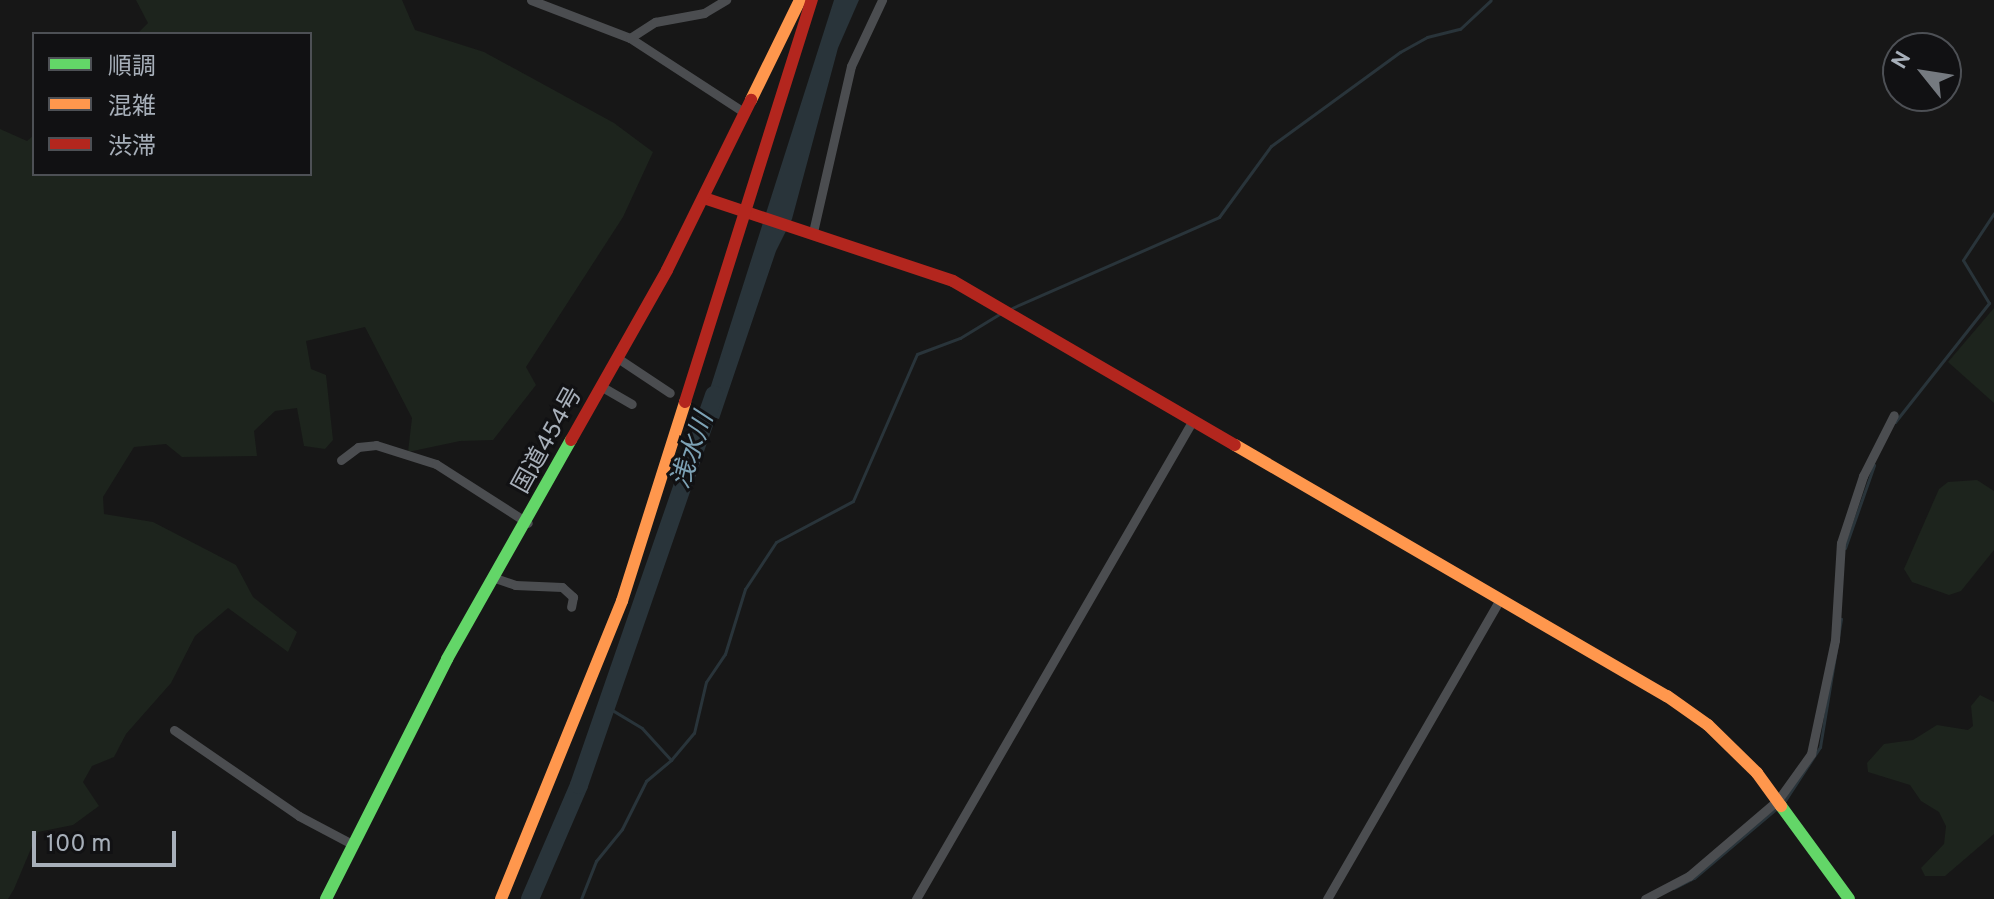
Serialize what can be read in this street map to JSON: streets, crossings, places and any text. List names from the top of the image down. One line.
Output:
{"streets":{"main road":["国道454号"]},"water":["浅水川"],"legend":["順調","混雑","渋滞"],"scale_bar":"100 m","north":"top left"}
